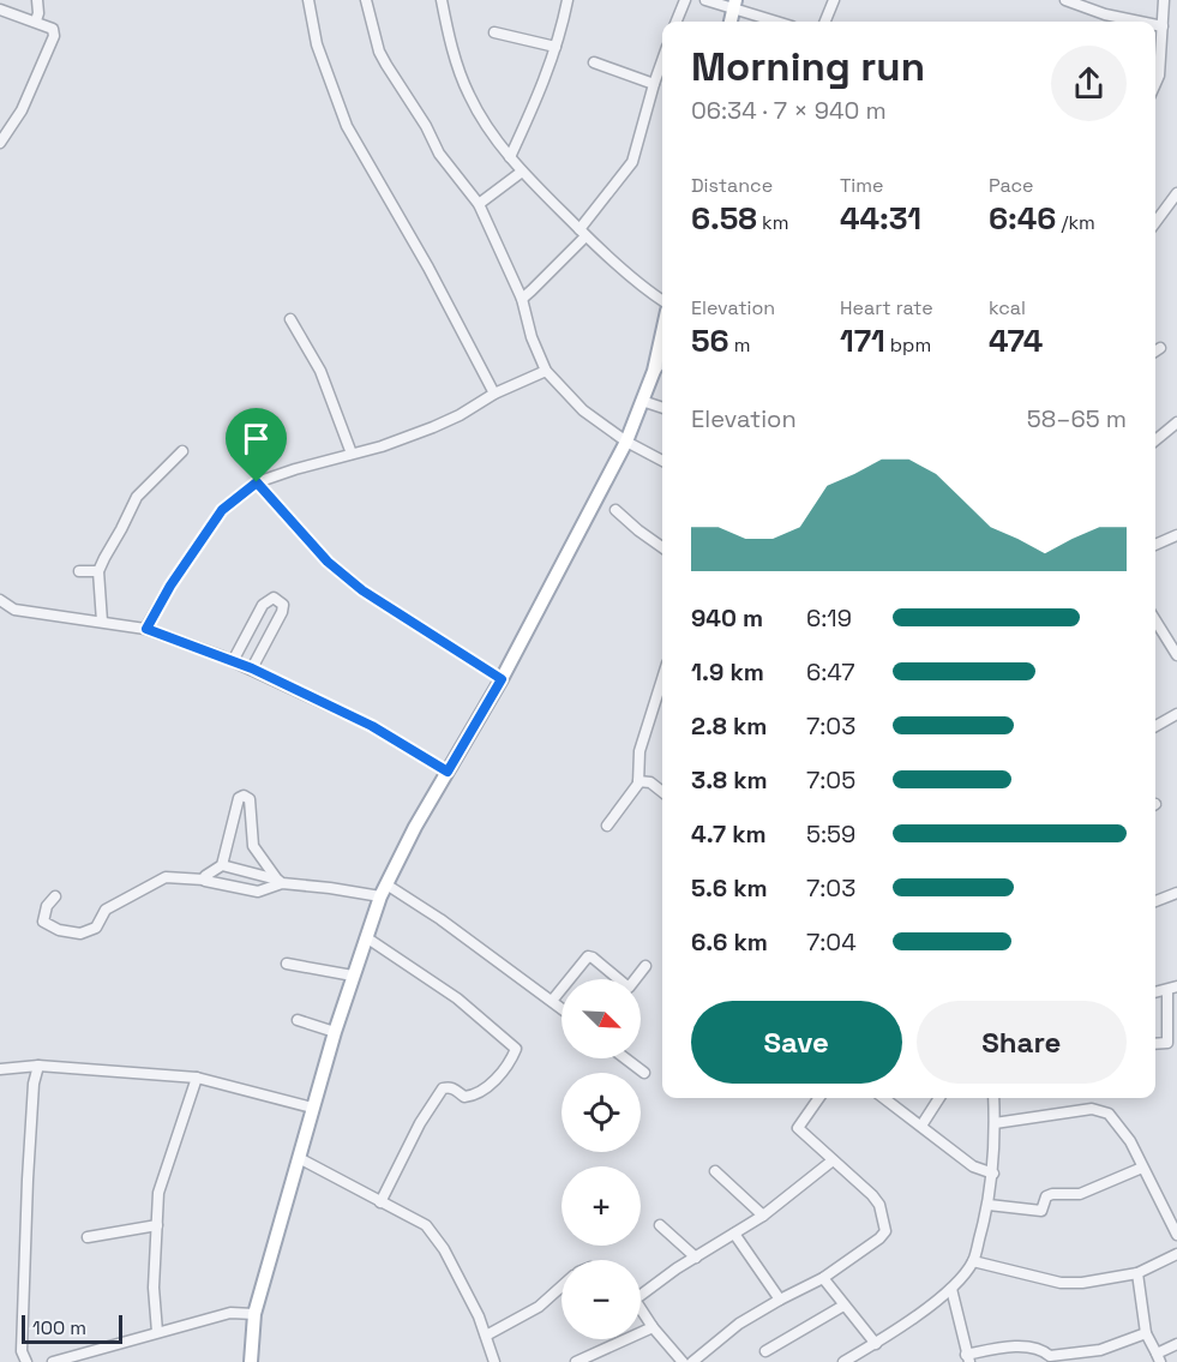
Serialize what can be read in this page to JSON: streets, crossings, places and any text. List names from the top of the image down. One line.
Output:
{"scale_bar":"100 m","north":"bottom right","page":{"heading":["Morning run","06:34 · 7 × 940 m"],"stats":[["Distance","6.58 km"],["Time","44:31"],["Pace","6:46 /km"],["Elevation","56 m"],["Heart rate","171 bpm"],["kcal","474"]],"chart":["Elevation","58–65 m"],"list":[{"name":"940 m","note":"6:19"},{"name":"1.9 km","note":"6:47"},{"name":"2.8 km","note":"7:03"},{"name":"3.8 km","note":"7:05"},{"name":"4.7 km","note":"5:59"},{"name":"5.6 km","note":"7:03"},{"name":"6.6 km","note":"7:04"}],"map_buttons":["+","−"],"buttons":["Save","Share"],"scale":"100 m"}}
